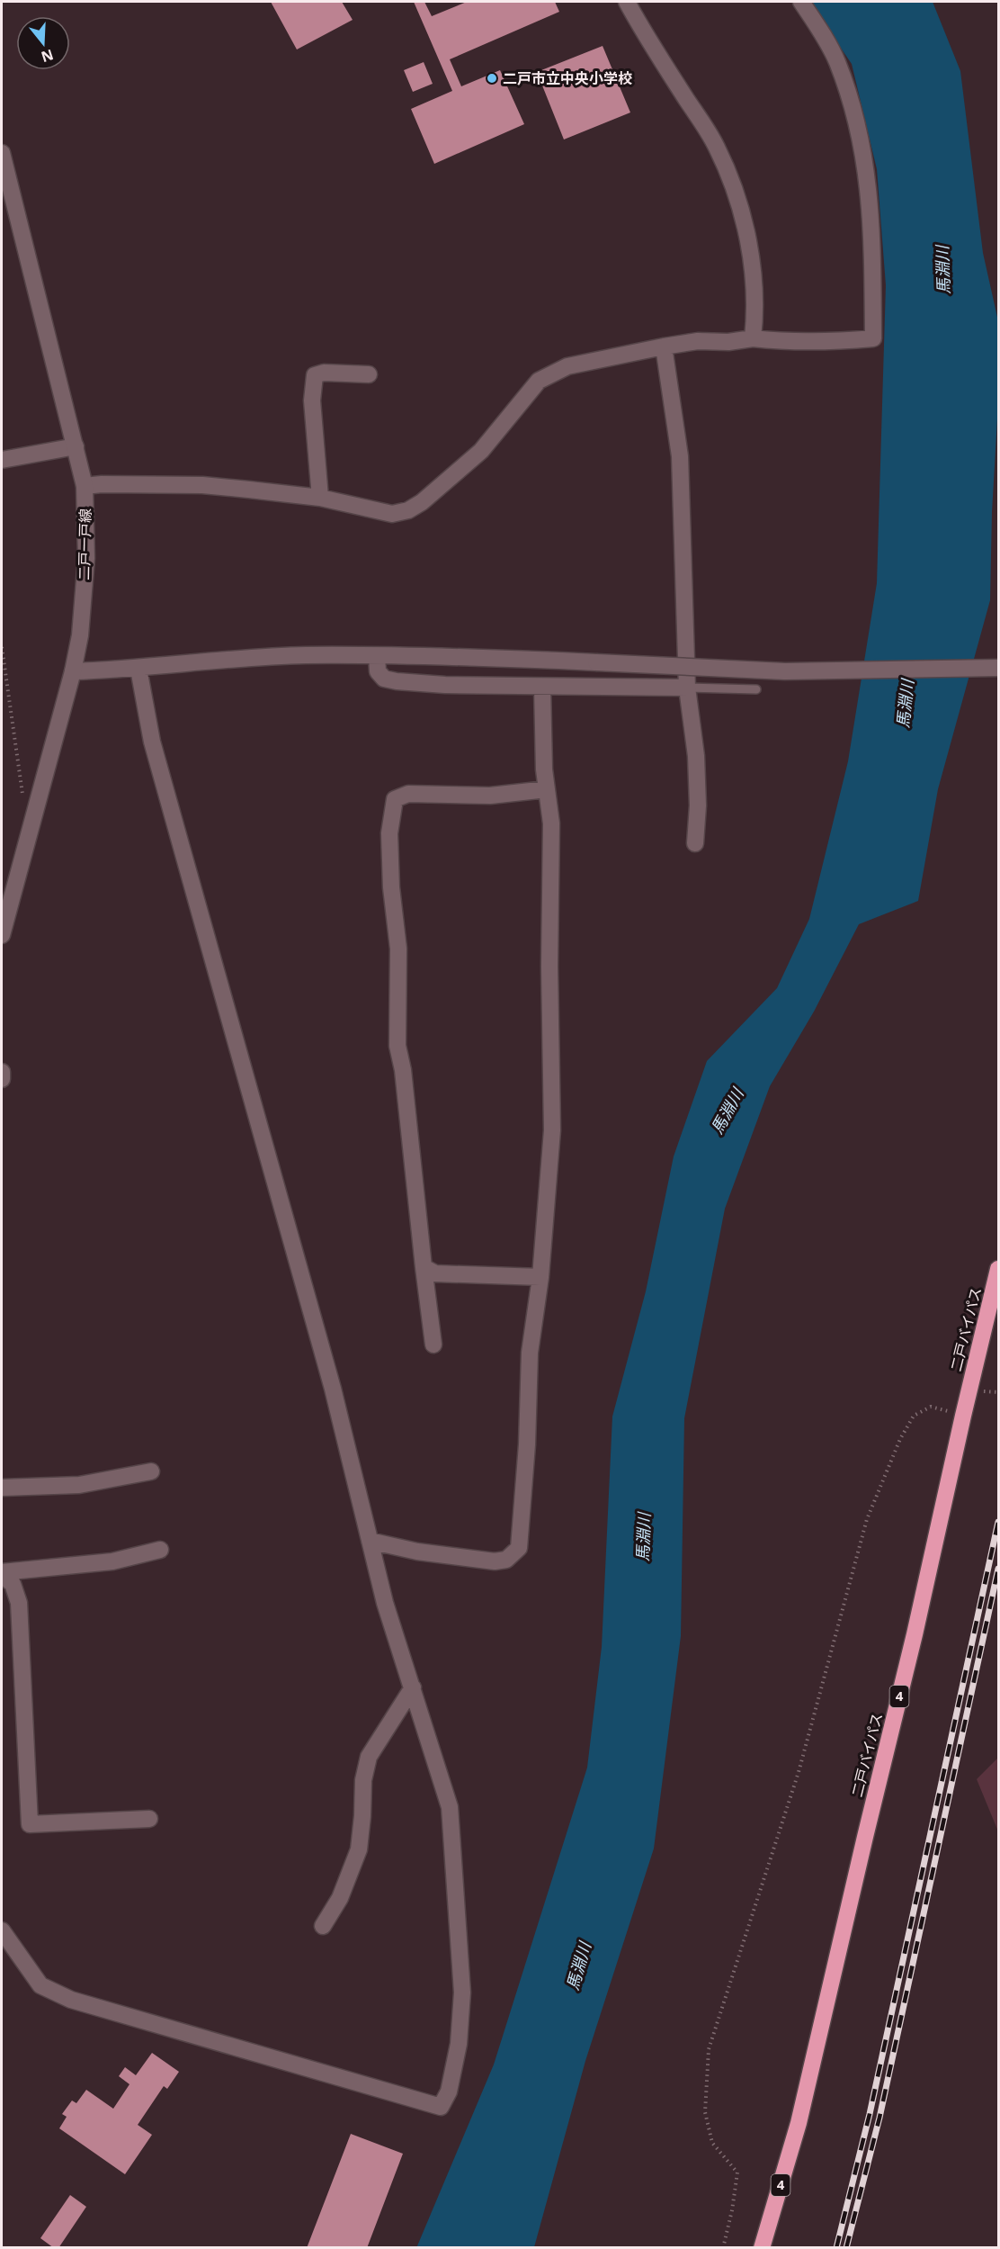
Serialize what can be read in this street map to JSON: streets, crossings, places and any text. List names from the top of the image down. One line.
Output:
{"streets":{"highway":["二戸バイパス","4"],"street":["二戸一戸線"]},"water":["馬淵川"],"places":["二戸市立中央小学校"],"north":"bottom"}
